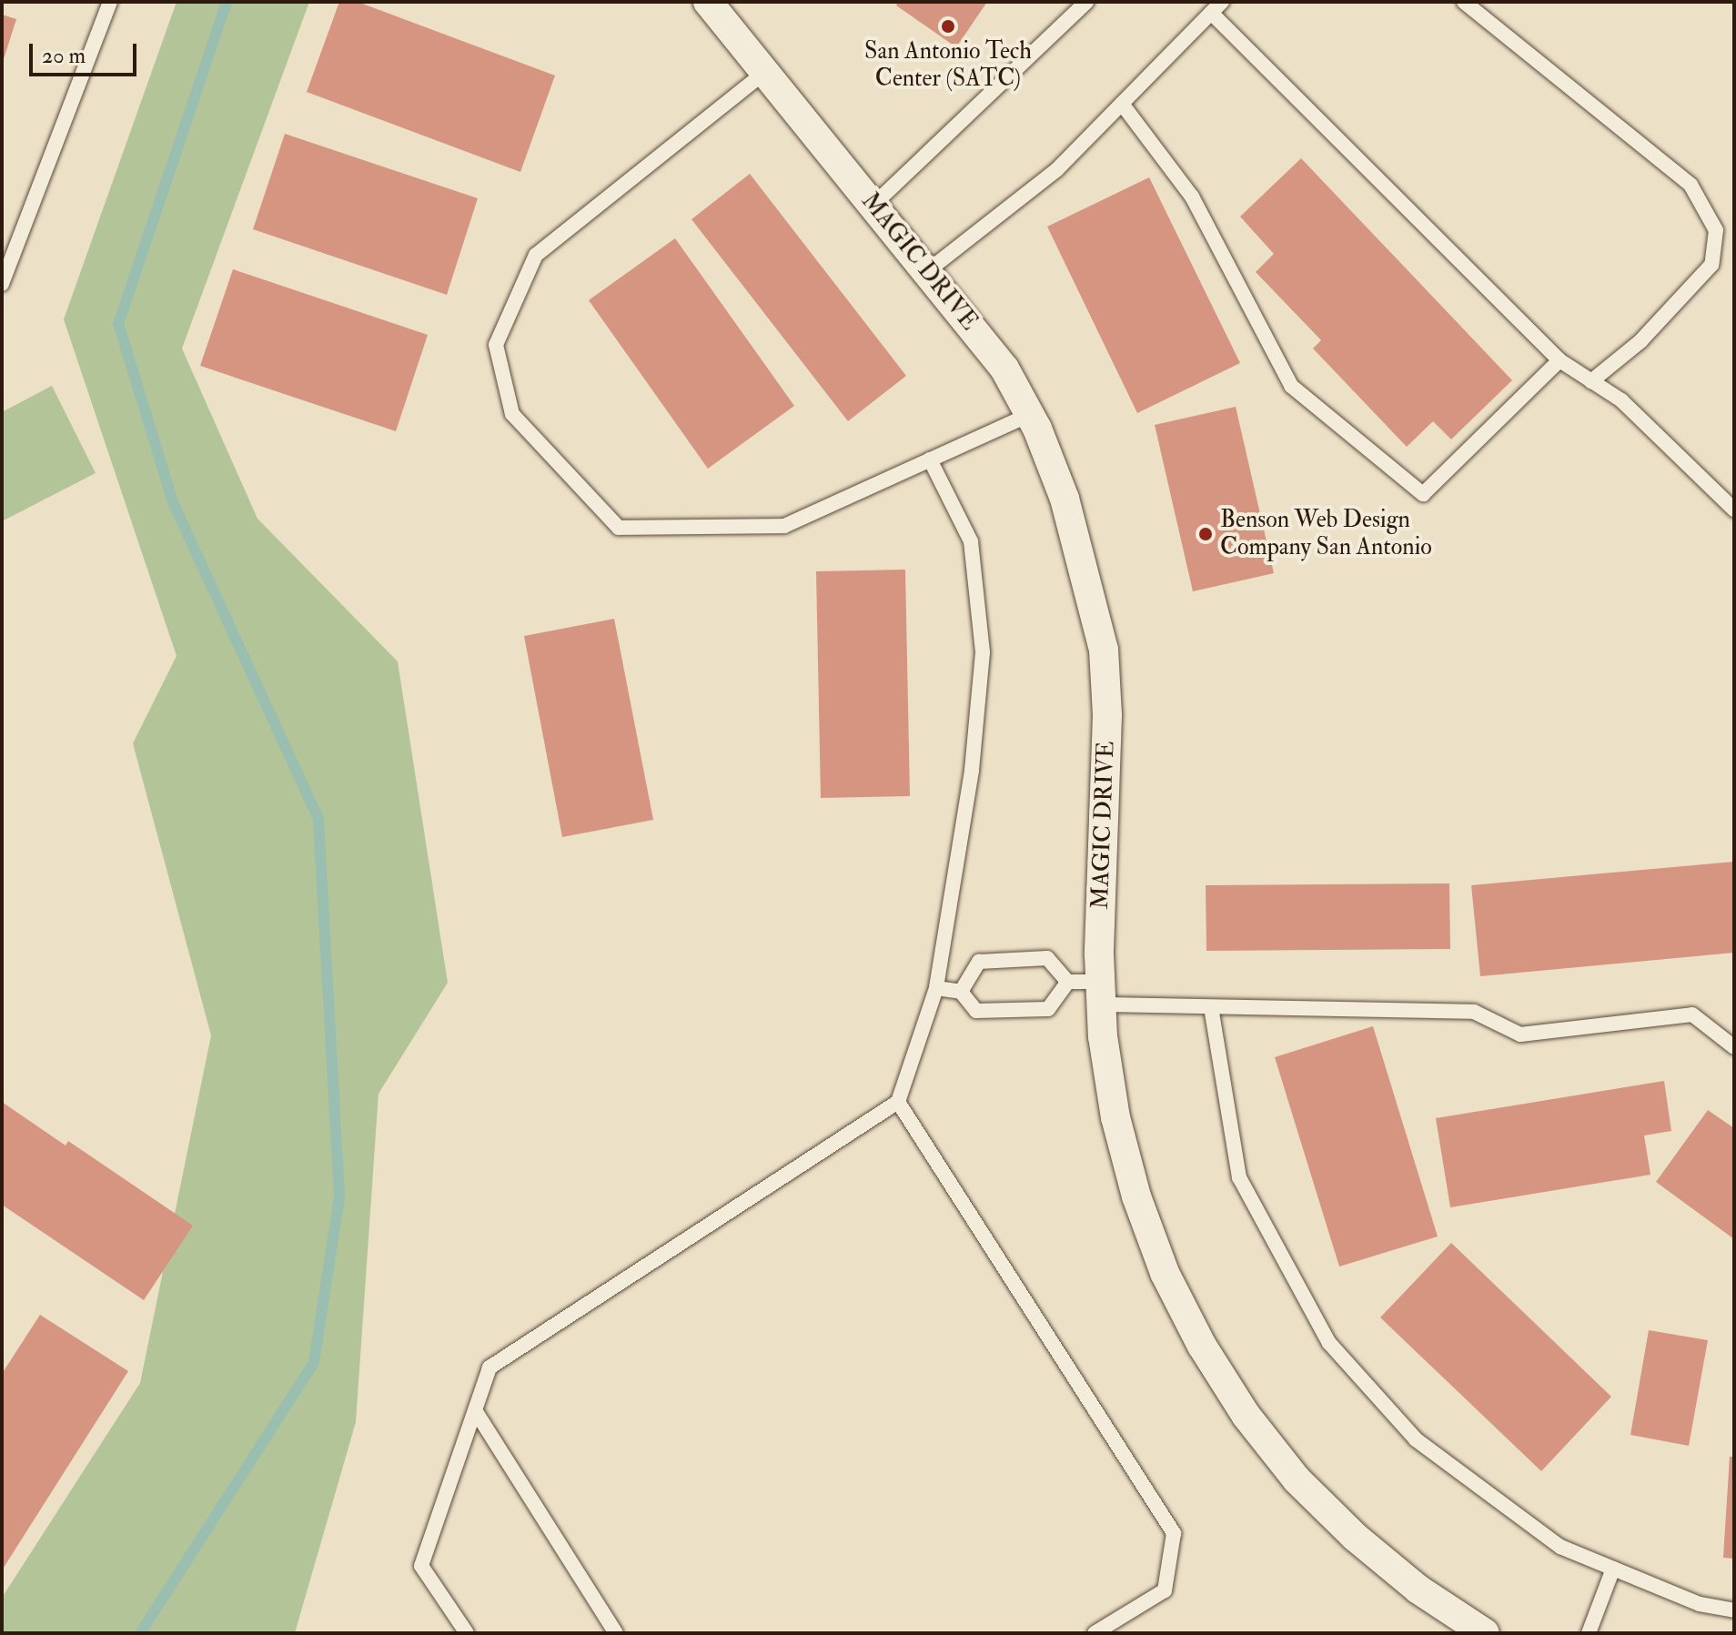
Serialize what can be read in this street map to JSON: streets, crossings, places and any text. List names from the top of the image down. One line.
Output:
{"streets":{"street":["MAGIC DRIVE"]},"places":["San Antonio Tech Center (SATC)","Benson Web Design Company San Antonio"],"scale_bar":"20 m"}
